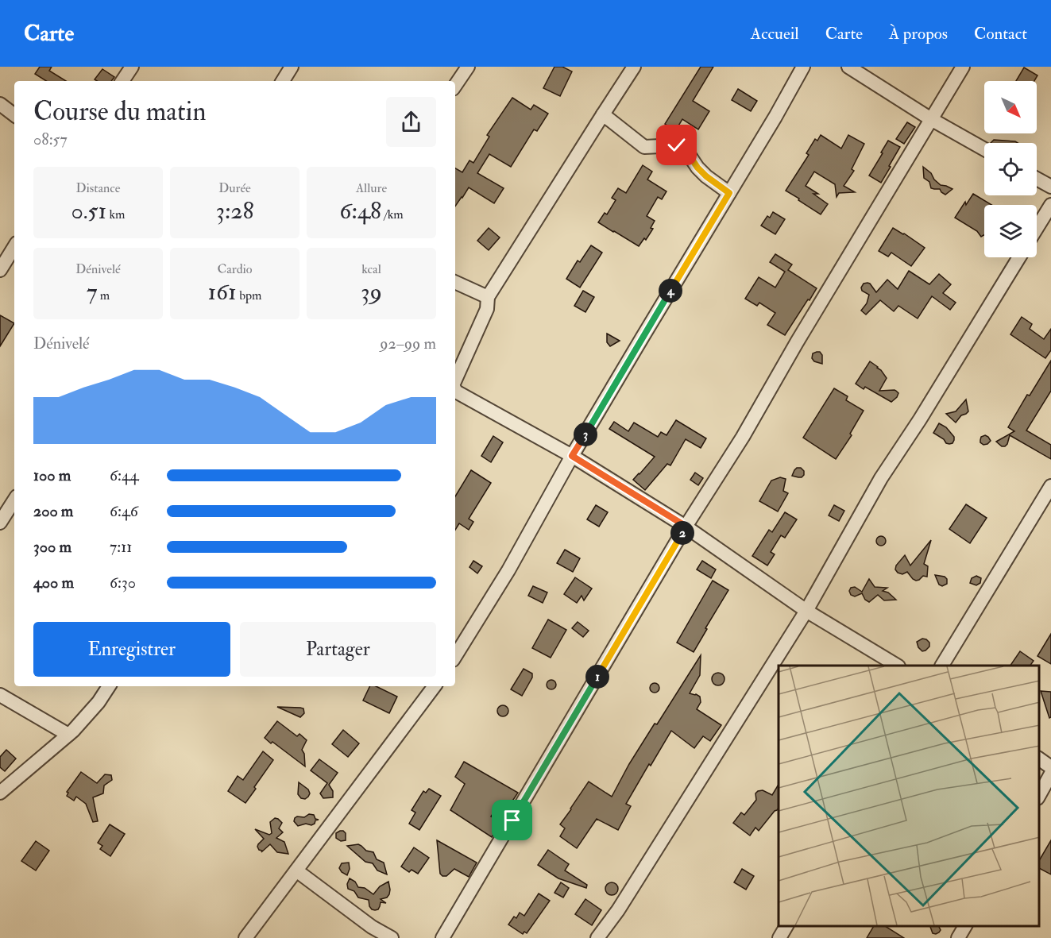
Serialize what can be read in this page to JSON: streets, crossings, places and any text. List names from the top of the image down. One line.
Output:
{"north":"bottom right","page":{"header":"Carte","nav":["Accueil","Carte","À propos","Contact"],"heading":["Course du matin","08:57"],"stats":[["Distance","0.51 km"],["Durée","3:28"],["Allure","6:48 /km"],["Dénivelé","7 m"],["Cardio","161 bpm"],["kcal","39"]],"pins":["4","3","2","1"],"chart":["Dénivelé","92–99 m"],"list":[{"name":"100 m","note":"6:44"},{"name":"200 m","note":"6:46"},{"name":"300 m","note":"7:11"},{"name":"400 m","note":"6:30"}],"buttons":["Enregistrer","Partager"]}}
